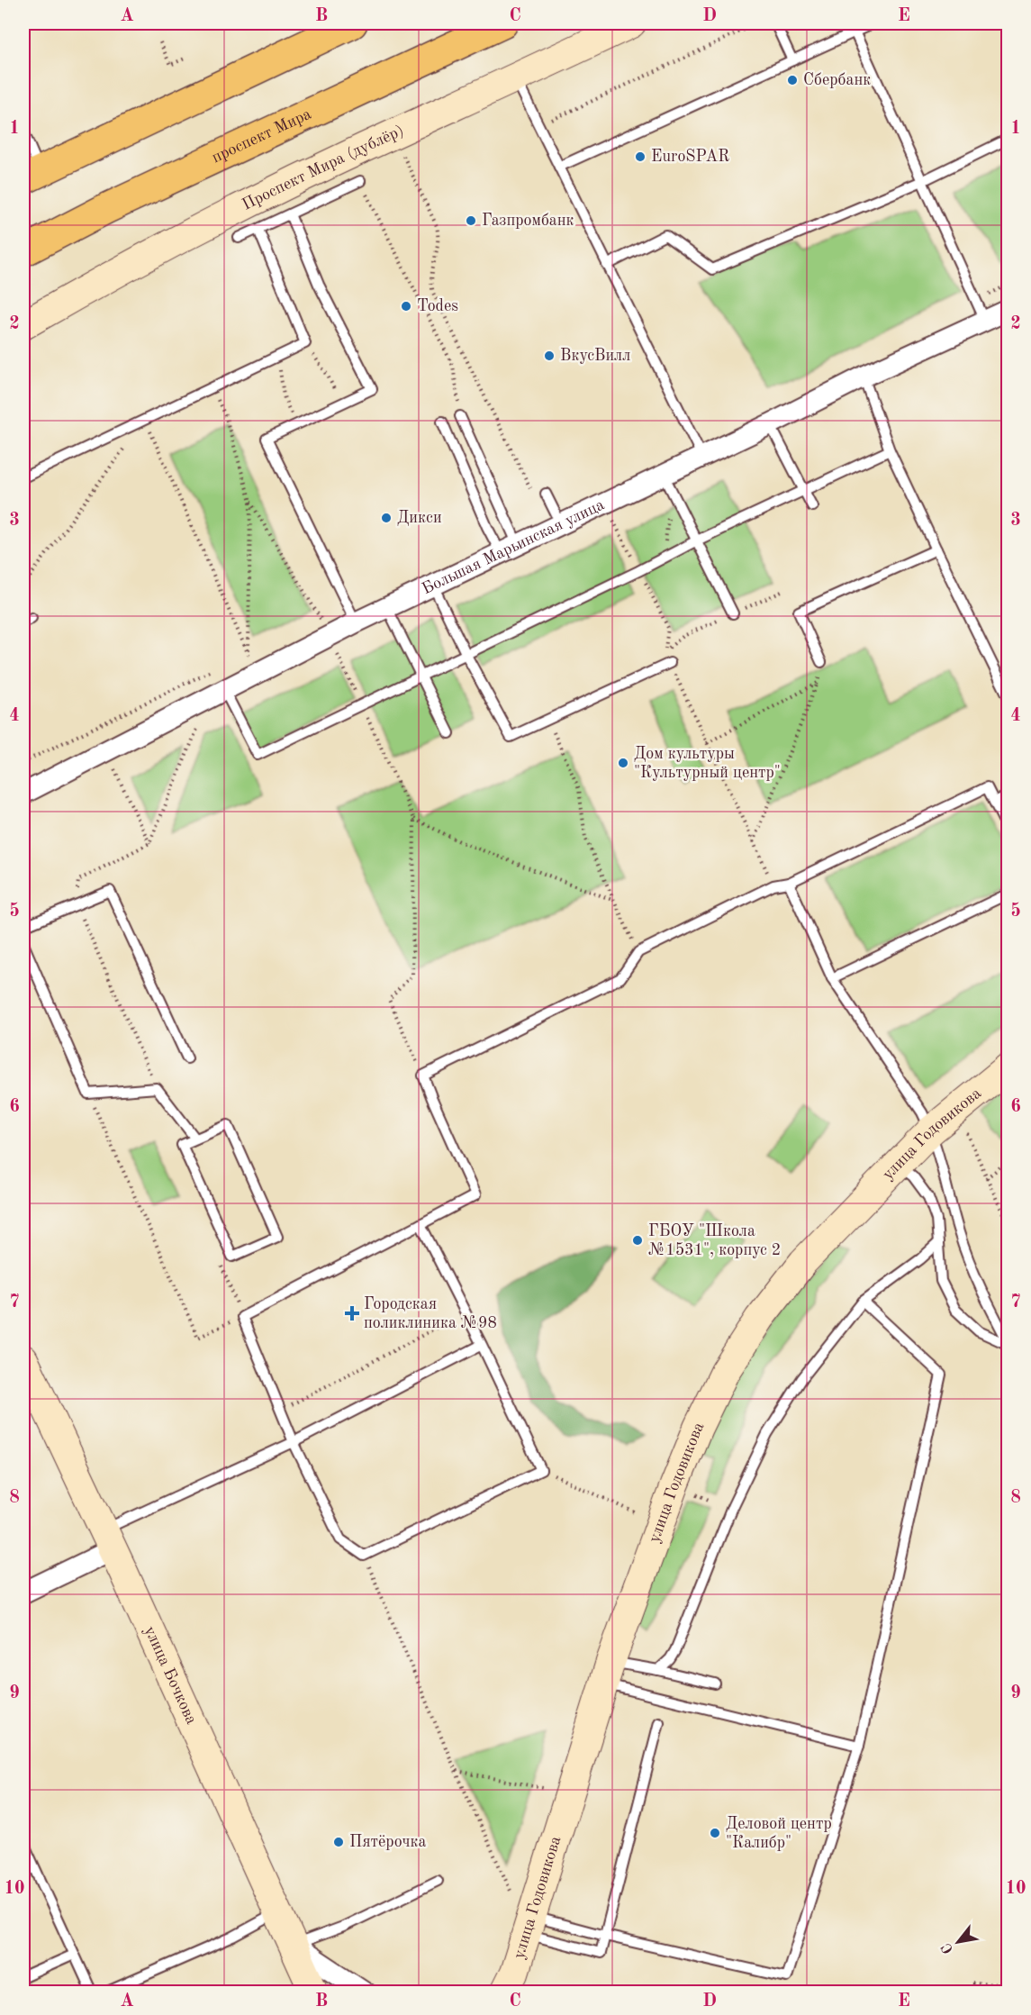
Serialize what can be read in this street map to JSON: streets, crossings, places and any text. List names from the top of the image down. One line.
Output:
{"streets":{"main road":["проспект Мира"],"street":["Проспект Мира (дублёр)","Большая Марьинская улица","улица Годовикова","улица Бочкова"]},"places":{"other":["Сбербанк","EuroSPAR","Газпромбанк","Todes","ВкусВилл","Дикси","Дом культуры \"Культурный центр\"","ГБОУ \"Школа №1531\", корпус 2","Деловой центр \"Калибр\"","Пятёрочка"],"health":["Городская поликлиника №98"]},"north":"bottom left","grid":{"columns":["A","B","C","D","E"],"rows":["1","2","3","4","5","6","7","8","9","10"]}}
